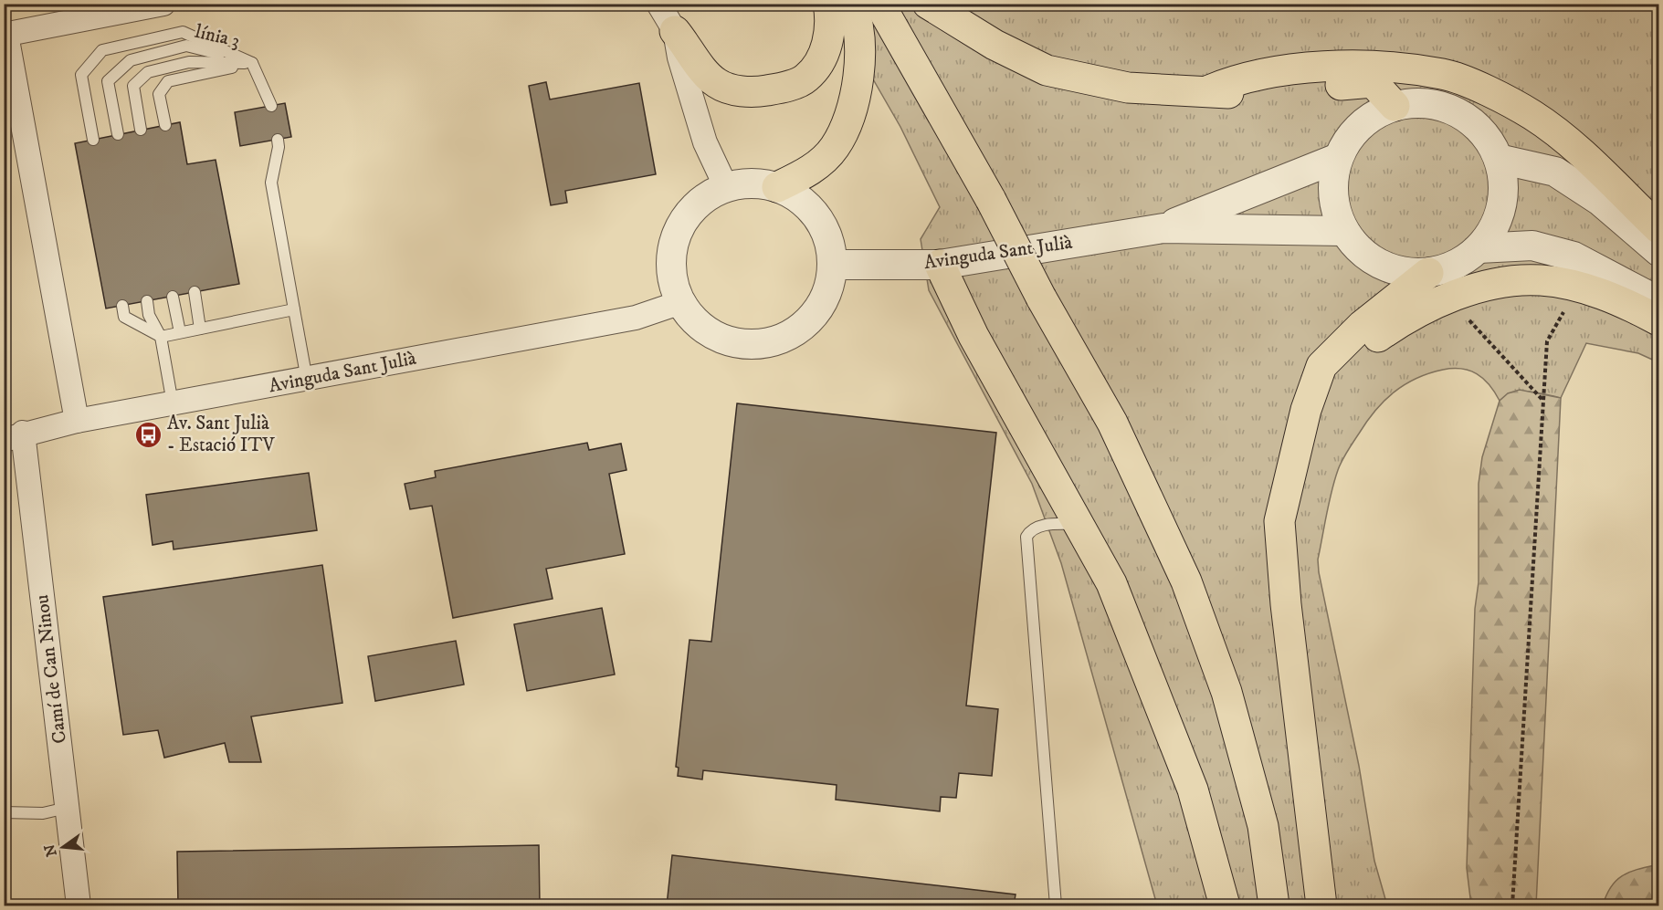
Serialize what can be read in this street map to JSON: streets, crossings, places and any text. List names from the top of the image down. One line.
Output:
{"streets":{"street":["Avinguda Sant Julià","Camí de Can Ninou"],"lane":["línia 3"]},"crossings":[["Avinguda Sant Julià","Camí de Can Ninou"]],"places":{"bus stop":["Av. Sant Julià - Estació ITV"]},"north":"left"}
